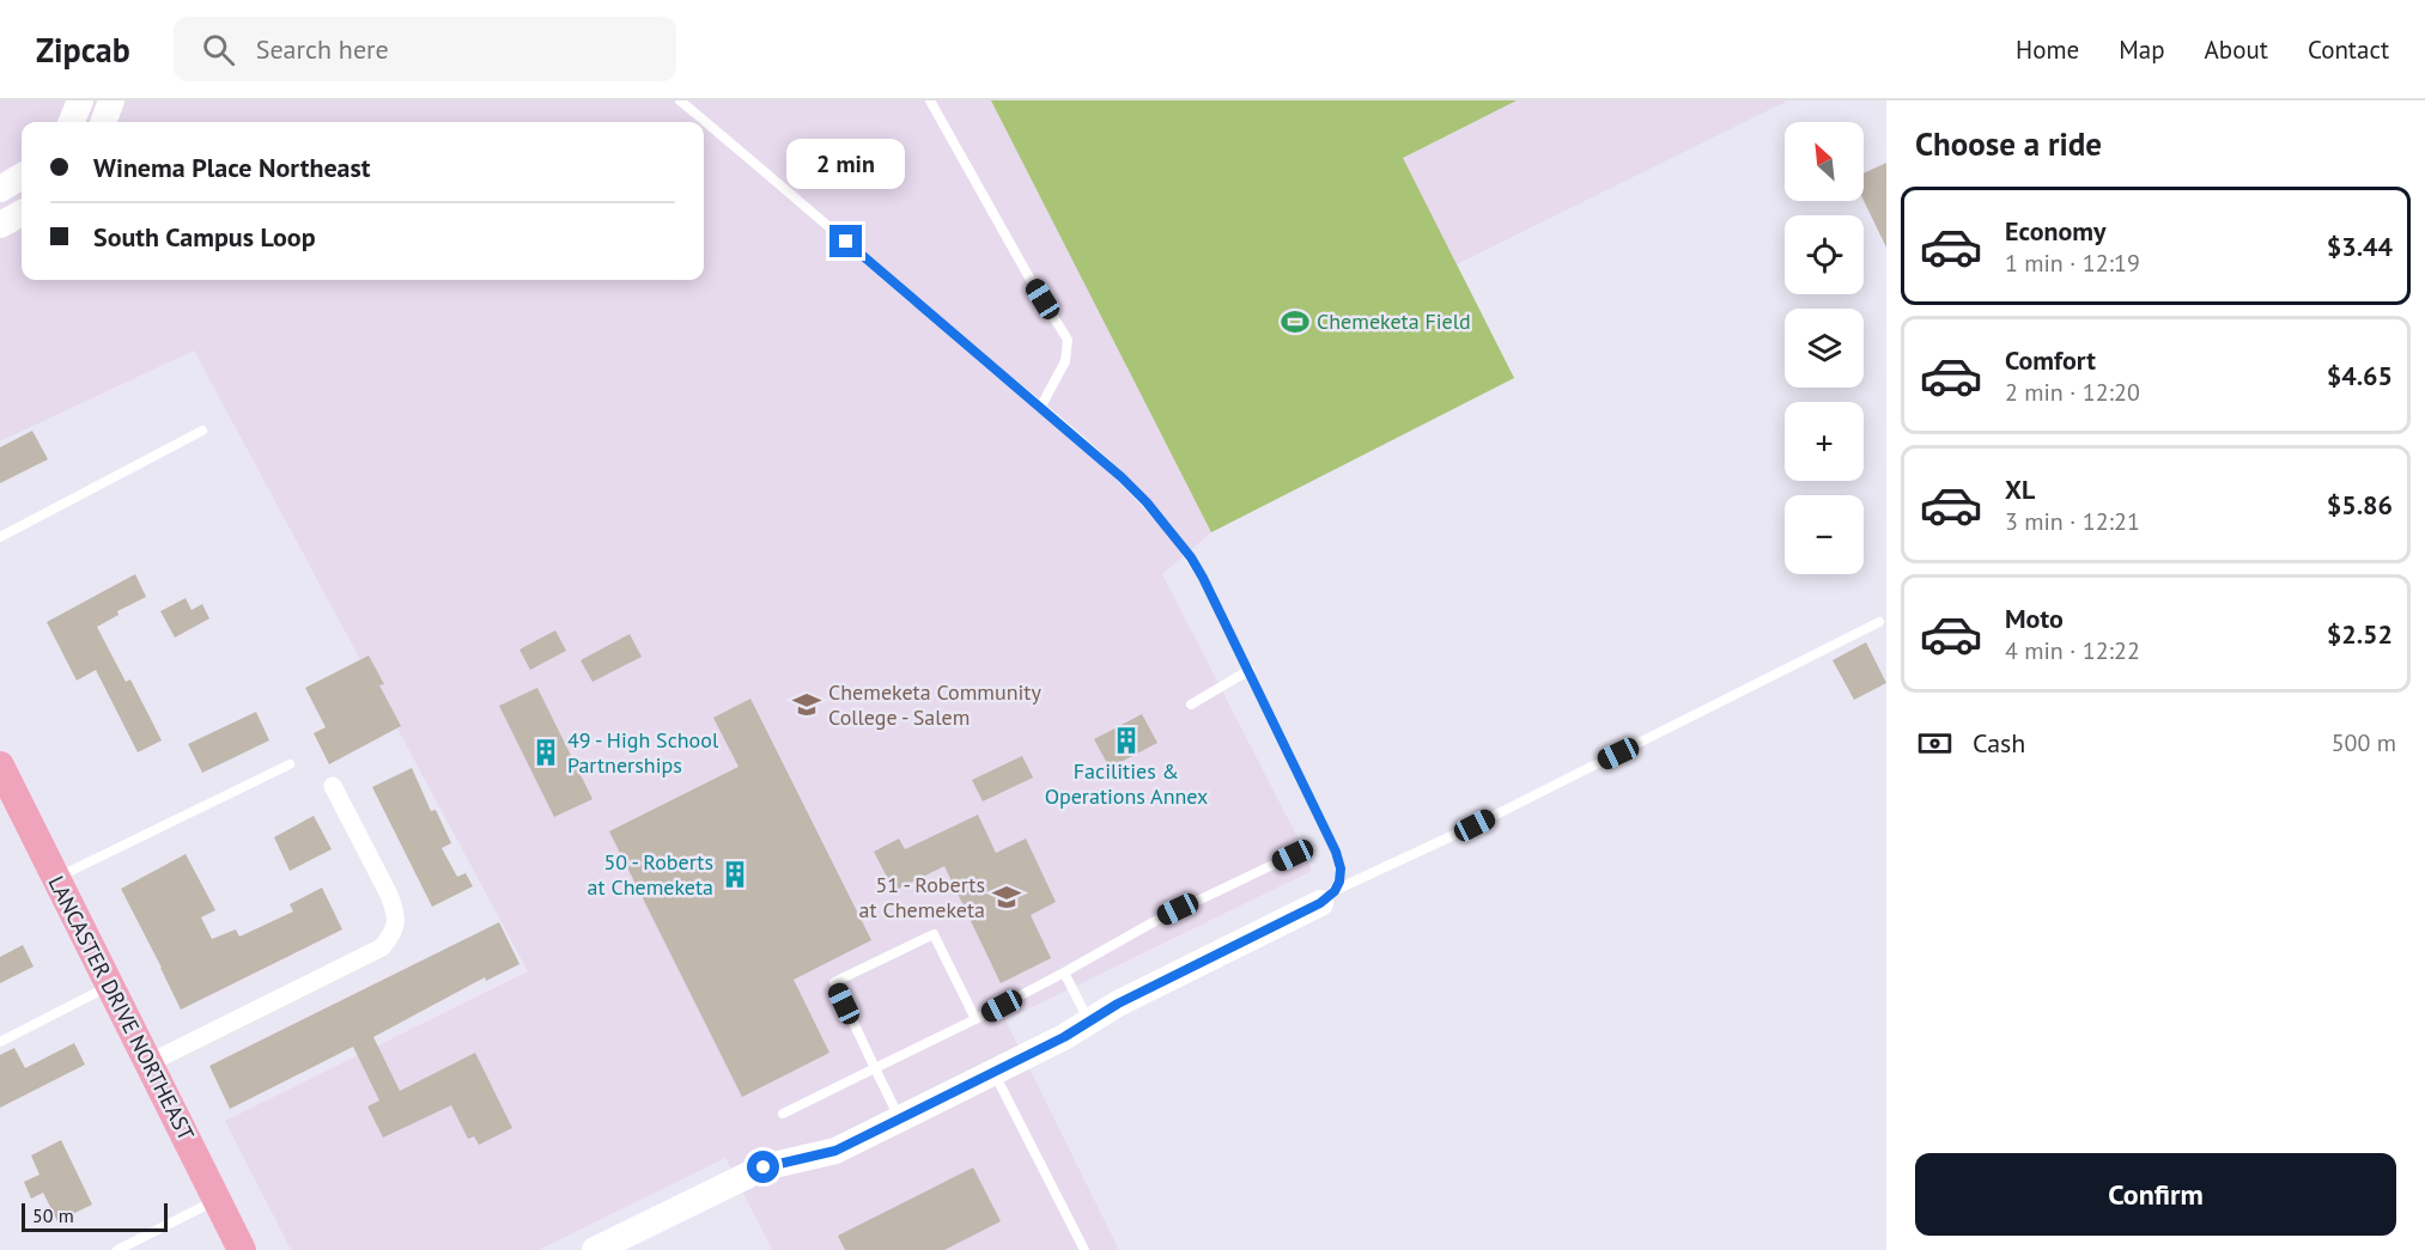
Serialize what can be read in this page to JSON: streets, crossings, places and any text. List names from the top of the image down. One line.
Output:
{"streets":{"main road":["LANCASTER DRIVE NORTHEAST"]},"places":{"sports":["Chemeketa Field"],"school or university":["Chemeketa Community College - Salem","51 - Roberts at Chemeketa"],"building":["Facilities & Operations Annex","49 - High School Partnerships","50 - Roberts at Chemeketa"]},"scale_bar":"50 m","north":"top left","page":{"header":"Zipcab","search":"Search here","nav":["Home","Map","About","Contact"],"heading":"Choose a ride","map_buttons":["+","−"],"banner":["Winema Place Northeast","South Campus Loop"],"bubble":"2 min","list":[{"name":"Economy","note":"1 min · 12:19","value":"$3.44"},{"name":"Comfort","note":"2 min · 12:20","value":"$4.65"},{"name":"XL","note":"3 min · 12:21","value":"$5.86"},{"name":"Moto","note":"4 min · 12:22","value":"$2.52"}],"pay":["Cash","500 m"],"buttons":"Confirm","scale":"50 m"}}
